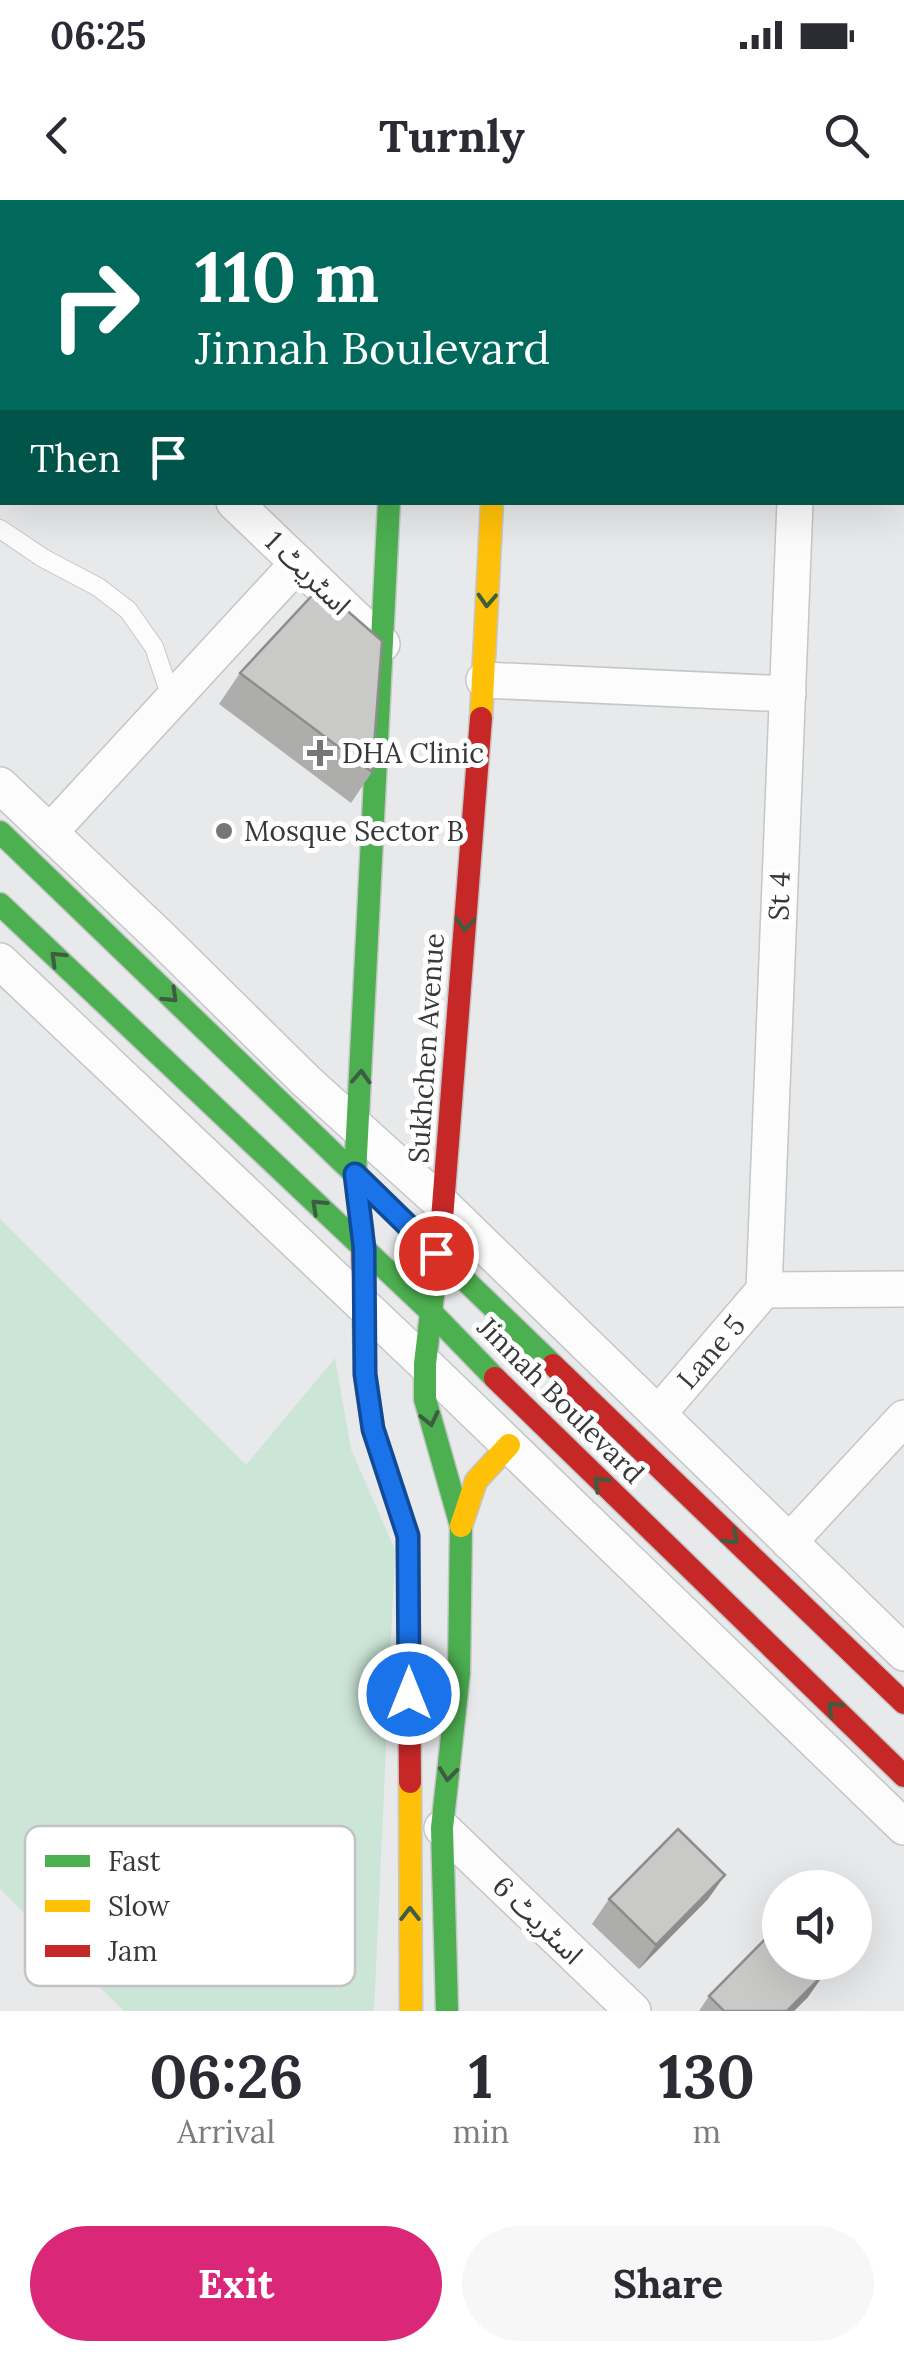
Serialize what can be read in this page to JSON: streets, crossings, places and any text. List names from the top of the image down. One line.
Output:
{"streets":{"street":["اسٹریٹ 1","St 4","Sukhchen Avenue","Lane 5","Jinnah Boulevard","اسٹریٹ 6"]},"crossings":[["St 4","Lane 5"],["Sukhchen Avenue","Jinnah Boulevard"],["Sukhchen Avenue","اسٹریٹ 6"]],"places":{"health":["DHA Clinic"],"other":["Mosque Sector B"]},"legend":["Fast","Slow","Jam"],"page":{"status":"06:25","header":"Turnly","turn":["110 m","Jinnah Boulevard"],"then":"Then","eta":["06:26","Arrival","1","min","130","m"],"buttons":["Exit","Share"]}}
